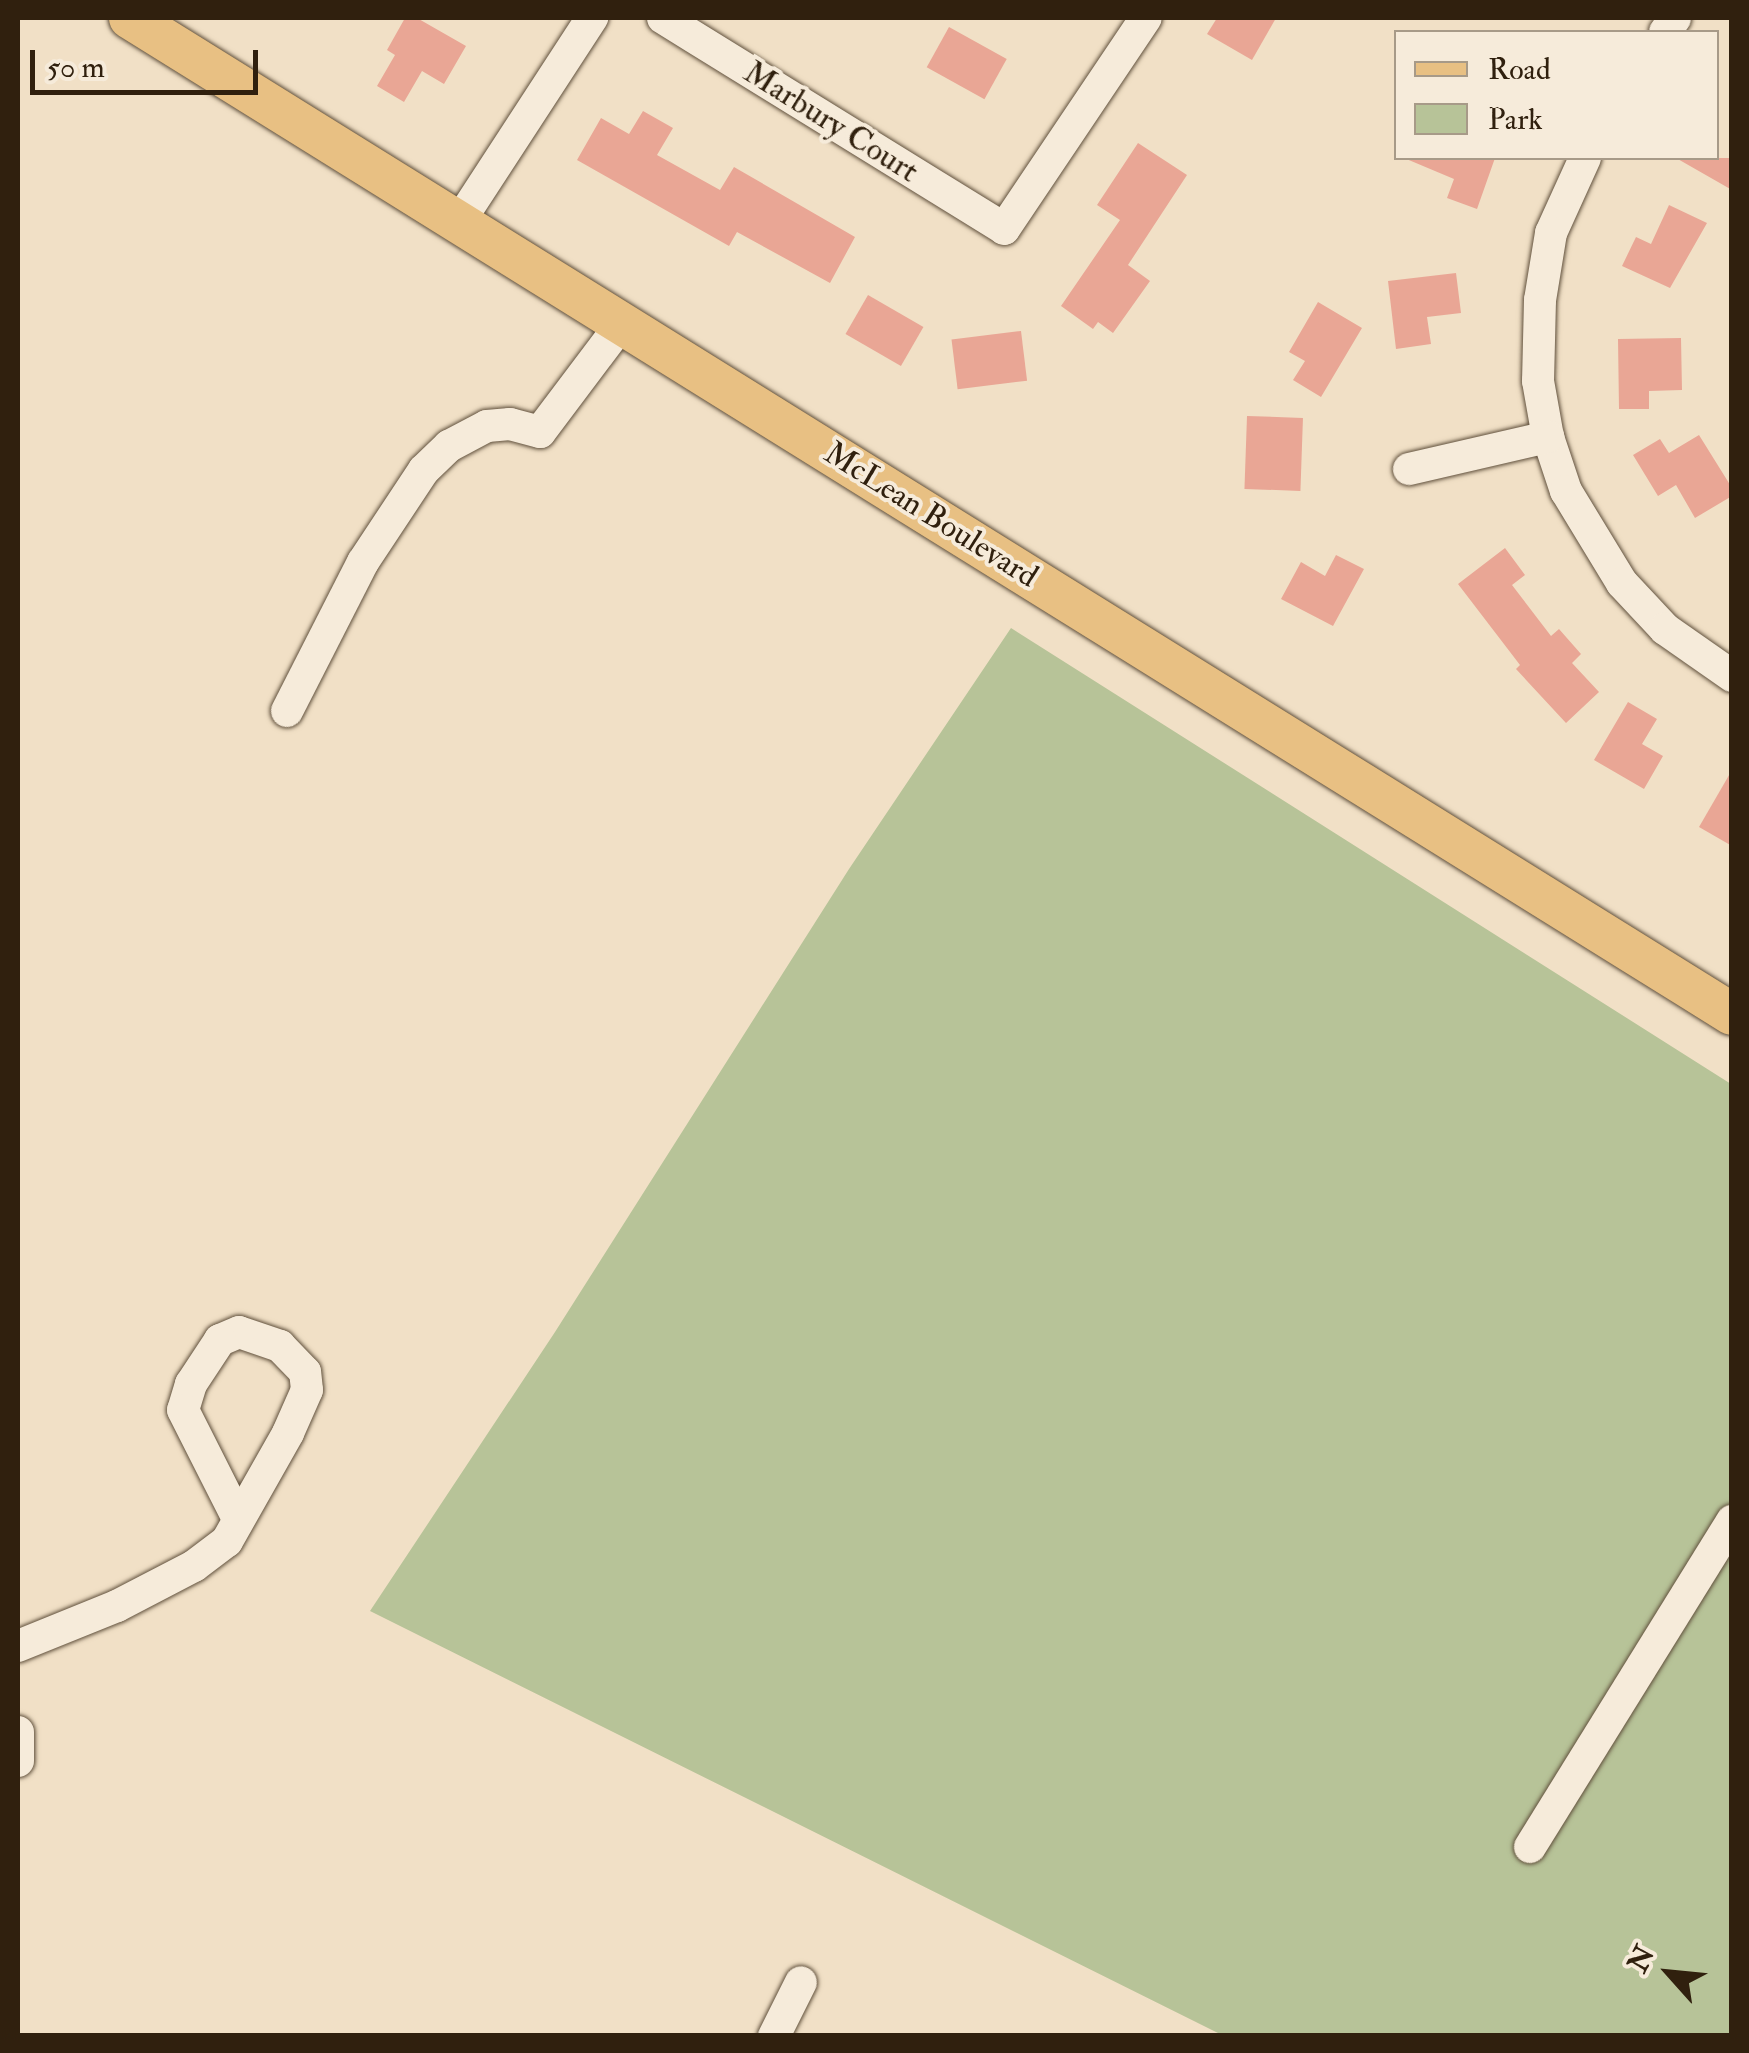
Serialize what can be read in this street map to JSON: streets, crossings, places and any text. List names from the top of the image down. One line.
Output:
{"streets":{"main road":["McLean Boulevard"],"street":["Marbury Court"]},"legend":["Road","Park"],"scale_bar":"50 m","north":"top left"}
